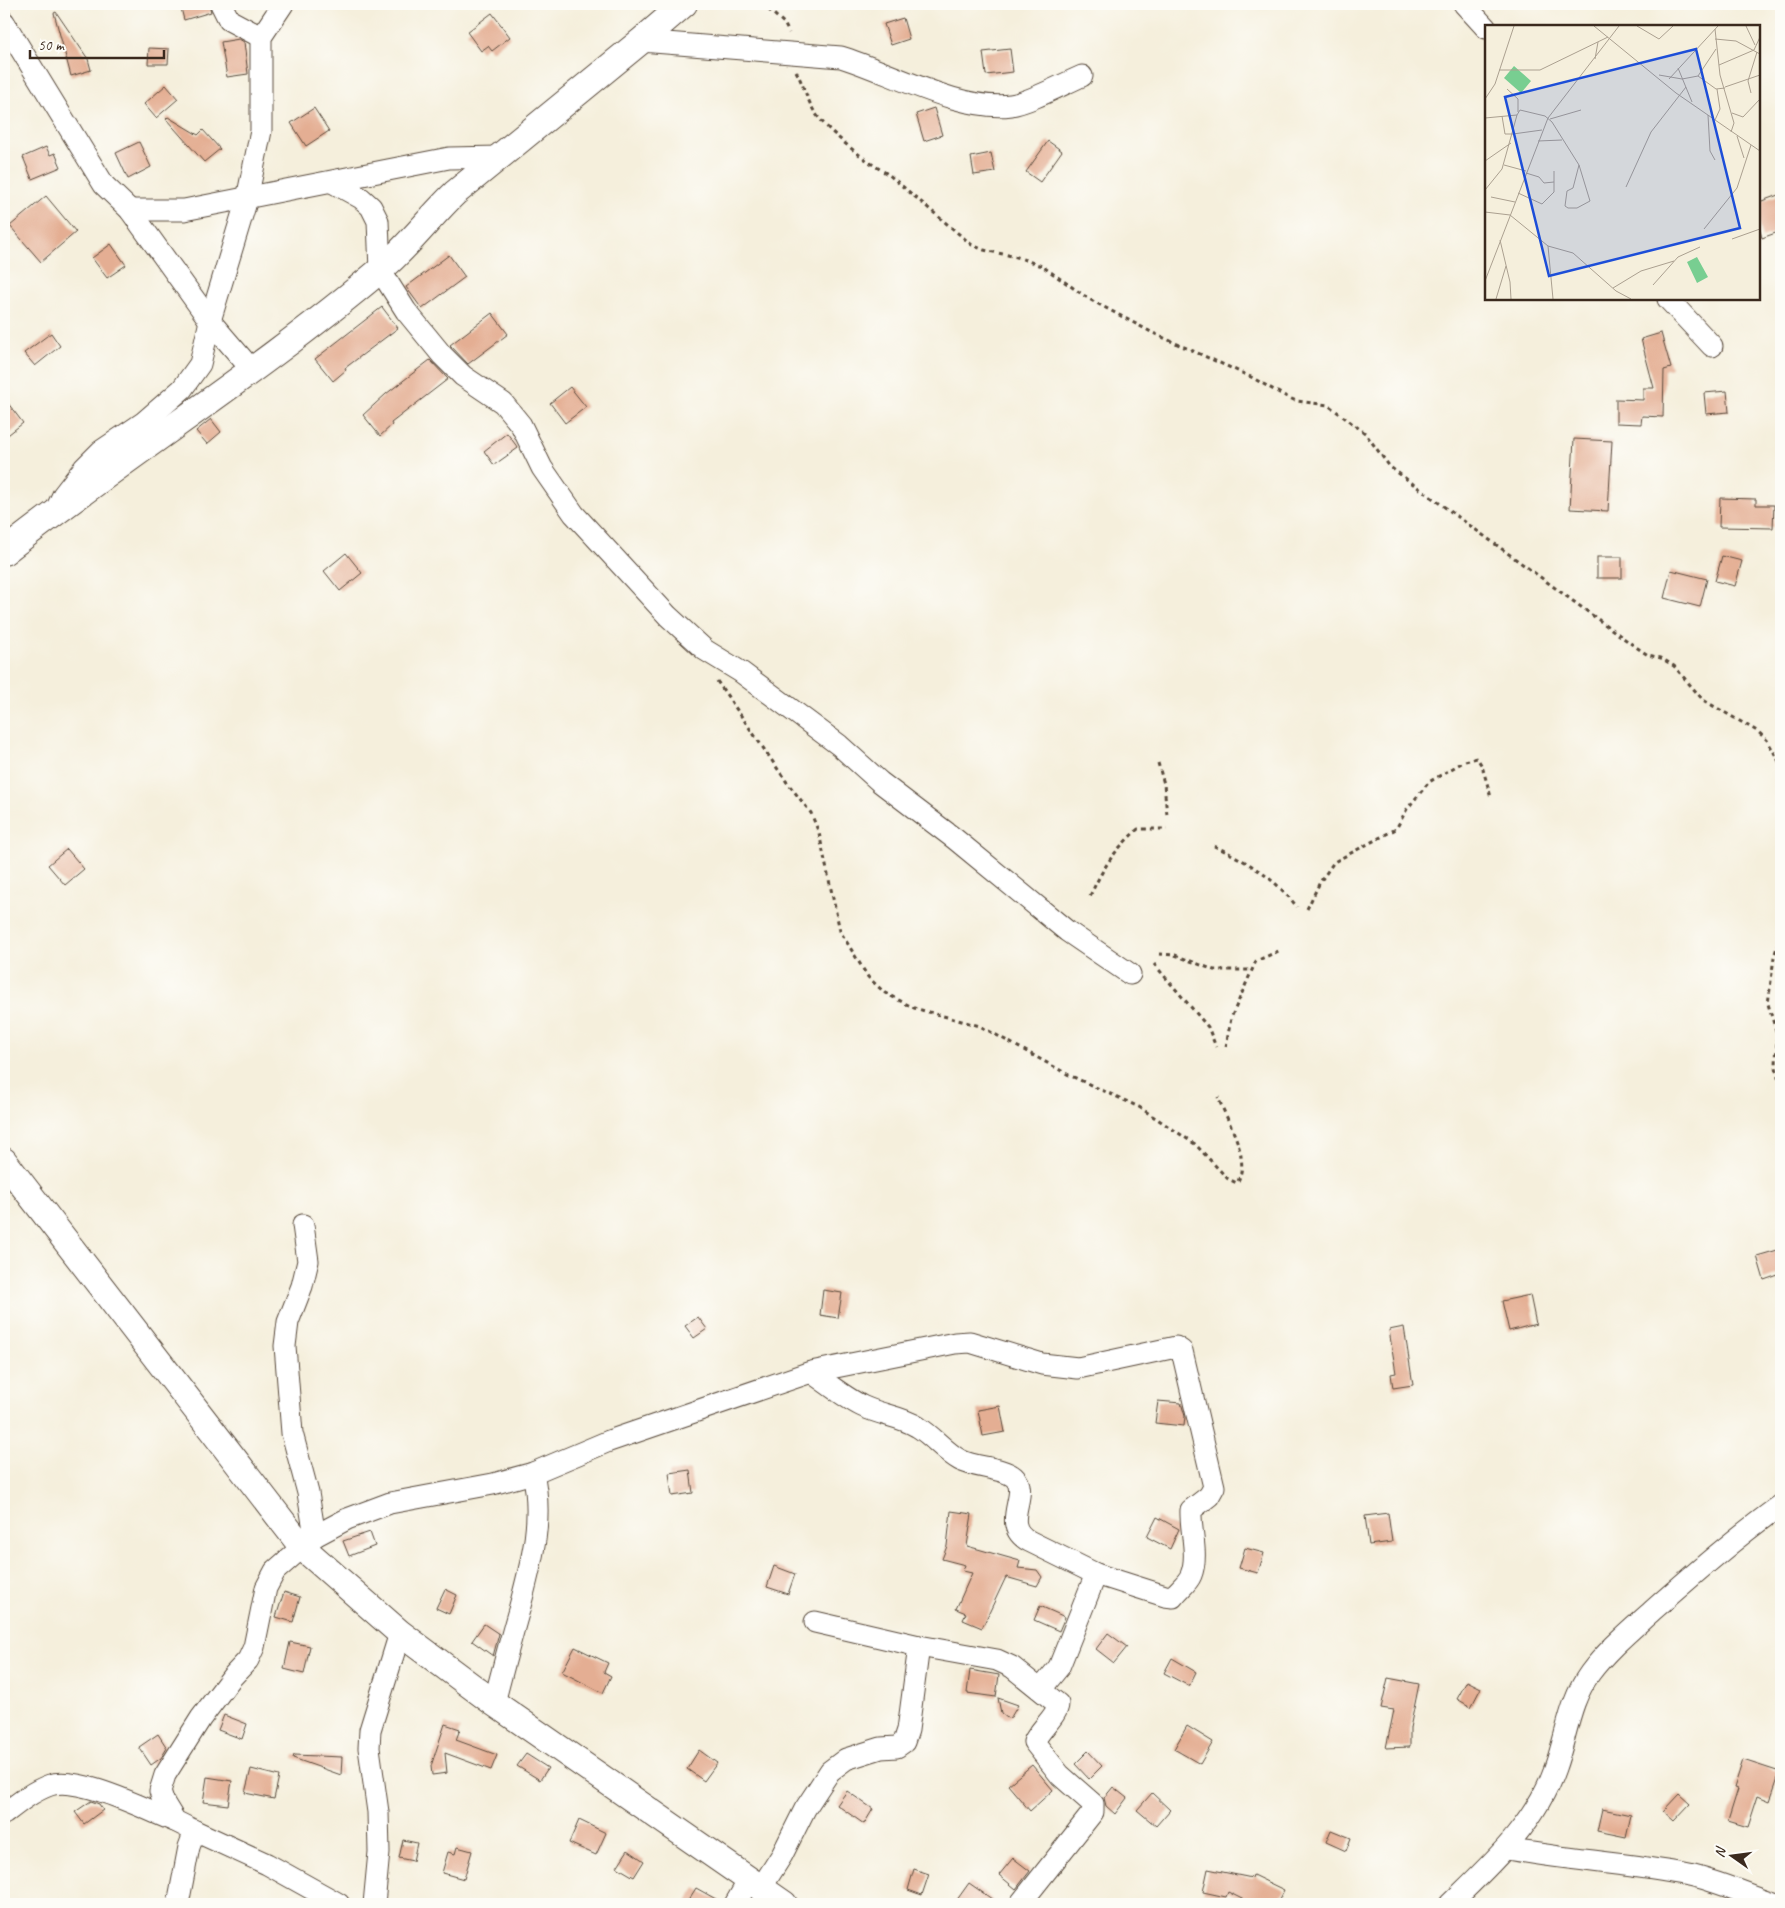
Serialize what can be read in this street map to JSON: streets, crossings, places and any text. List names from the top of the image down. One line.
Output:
{"scale_bar":"50 m","north":"left"}
